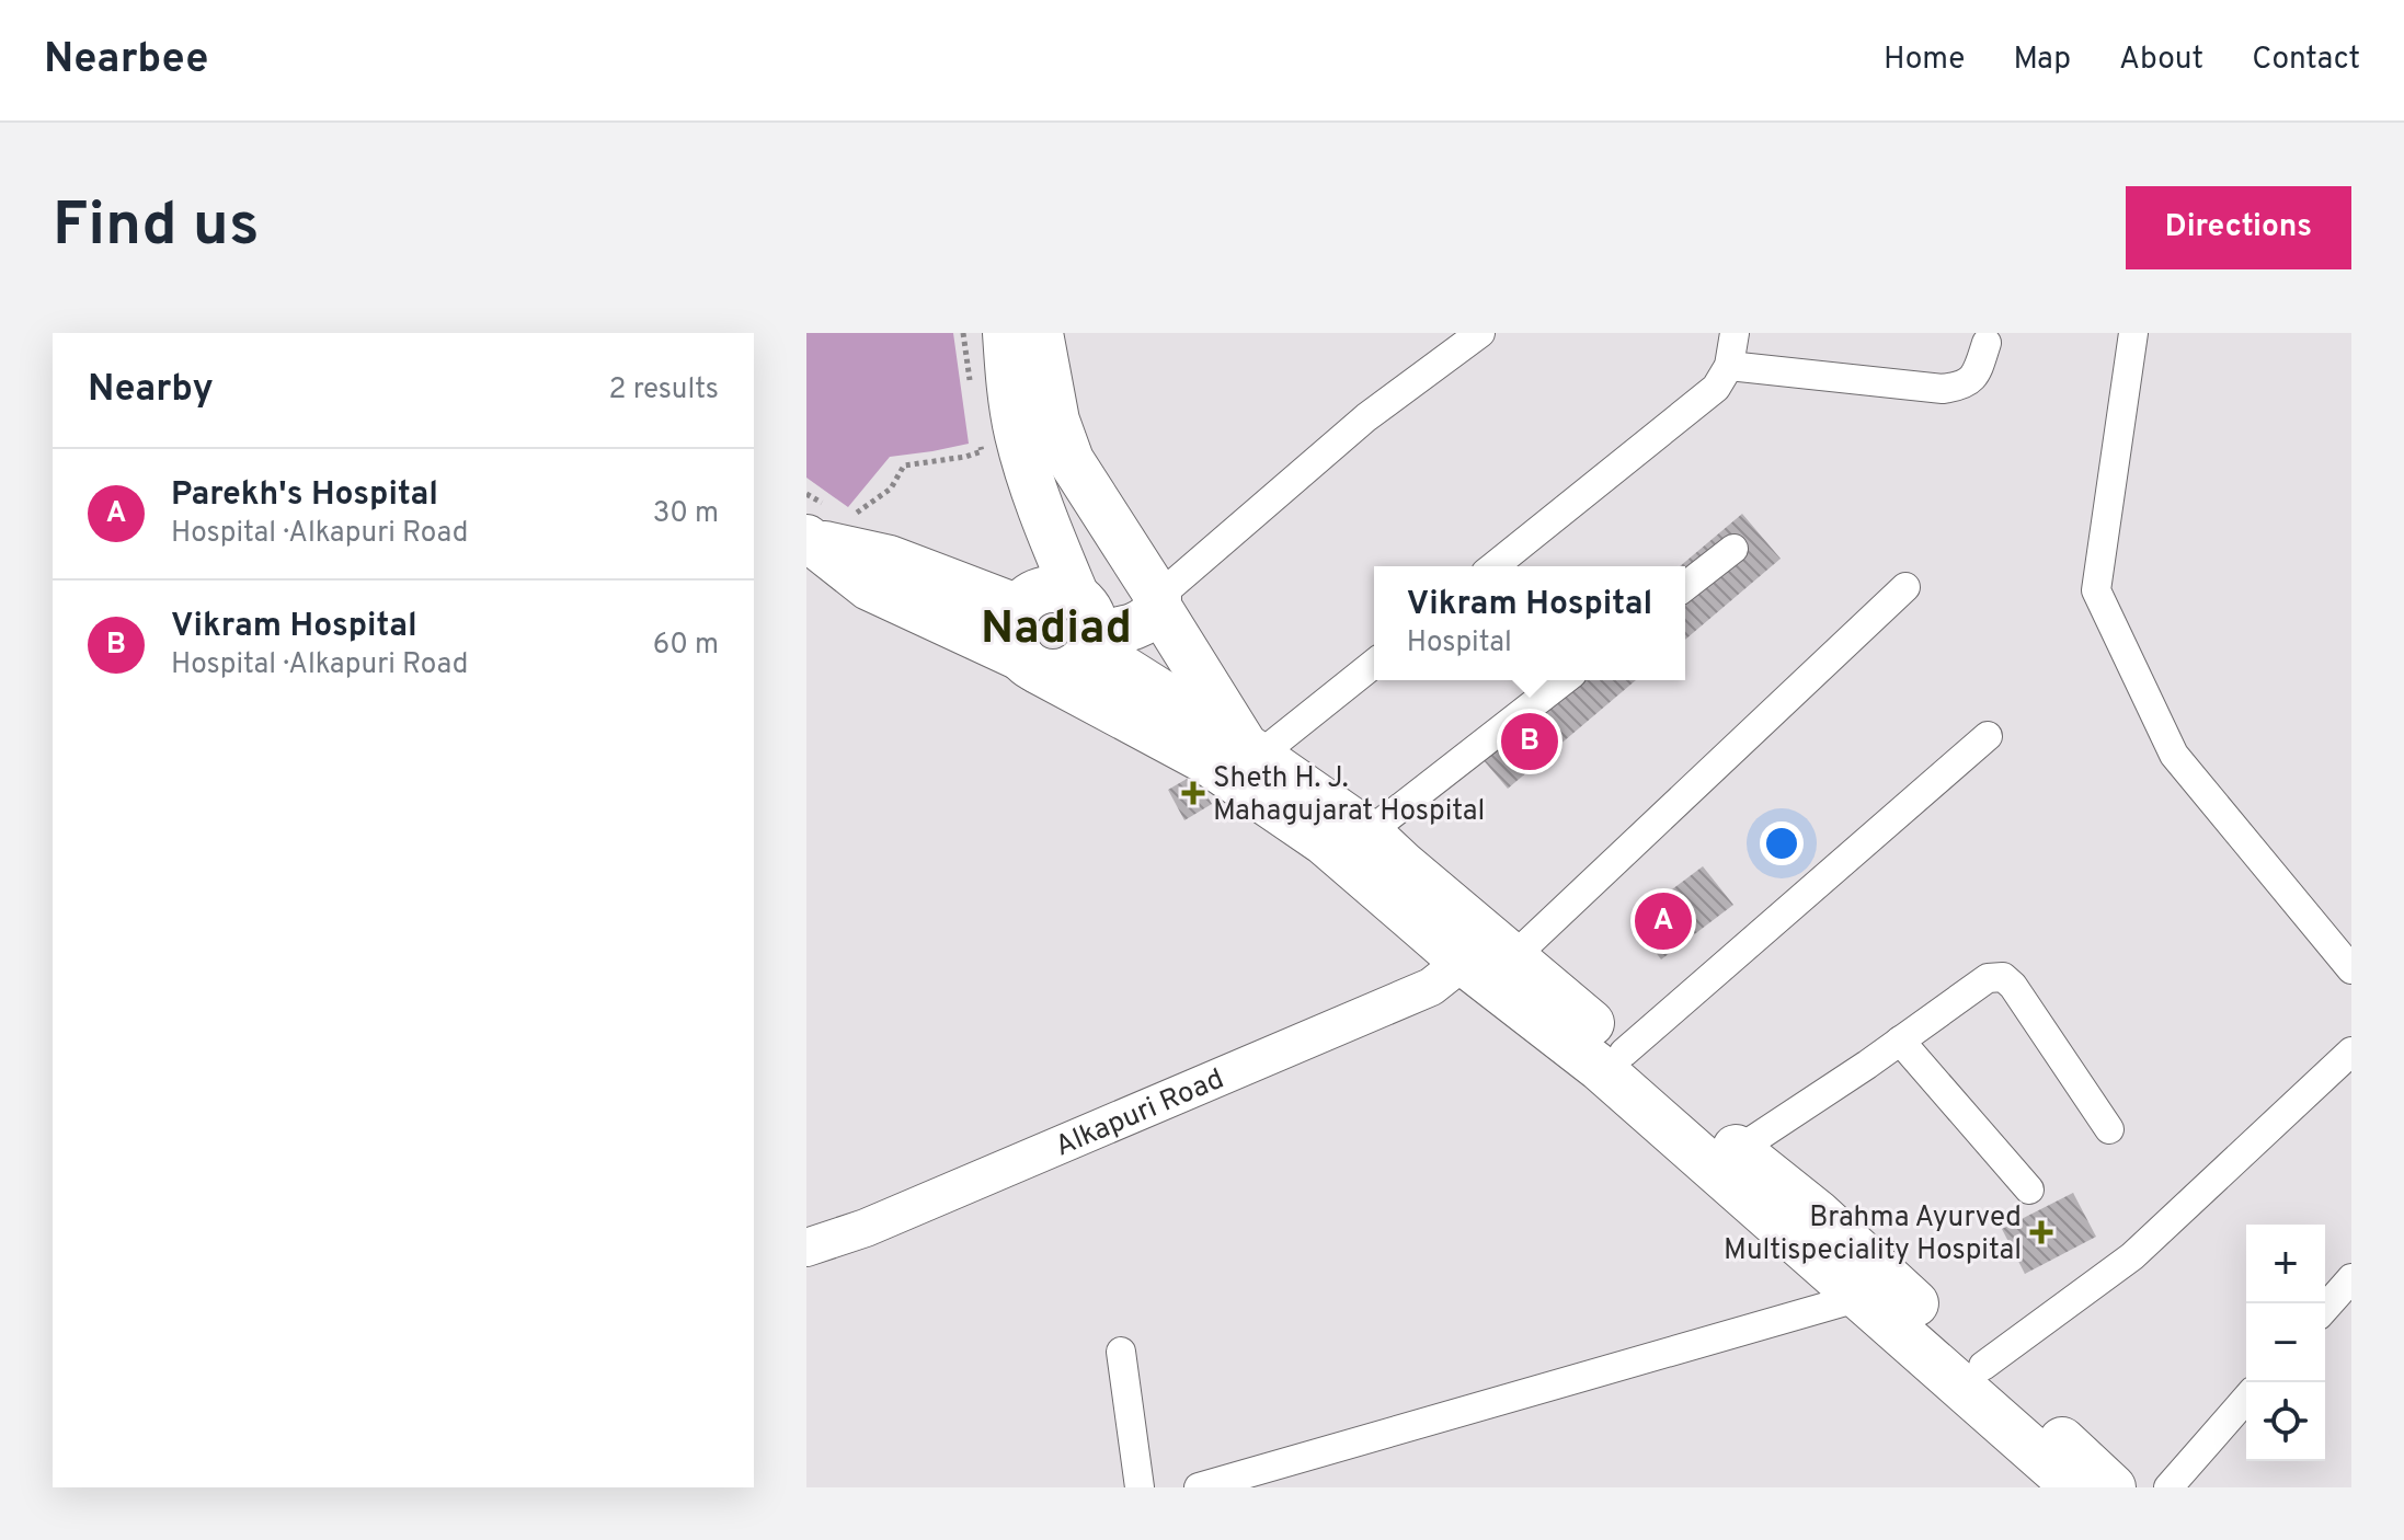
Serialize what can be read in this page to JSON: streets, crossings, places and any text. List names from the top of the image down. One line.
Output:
{"streets":{"street":["Alkapuri Road"]},"districts":["Nadiad"],"places":{"health":["Sheth H. J. Mahagujarat Hospital","Brahma Ayurved Multispeciality Hospital"]},"page":{"header":"Nearbee","nav":["Home","Map","About","Contact"],"buttons":"Directions","title":"Find us","heading":["Nearby","2 results"],"list":[{"mark":"A","name":"Parekh's Hospital","note":"Hospital · Alkapuri Road","value":"30 m"},{"mark":"B","name":"Vikram Hospital","note":"Hospital · Alkapuri Road","value":"60 m"}],"popup":["Vikram Hospital","Hospital"],"pins":["B","A"],"map_buttons":["+","−"]}}
